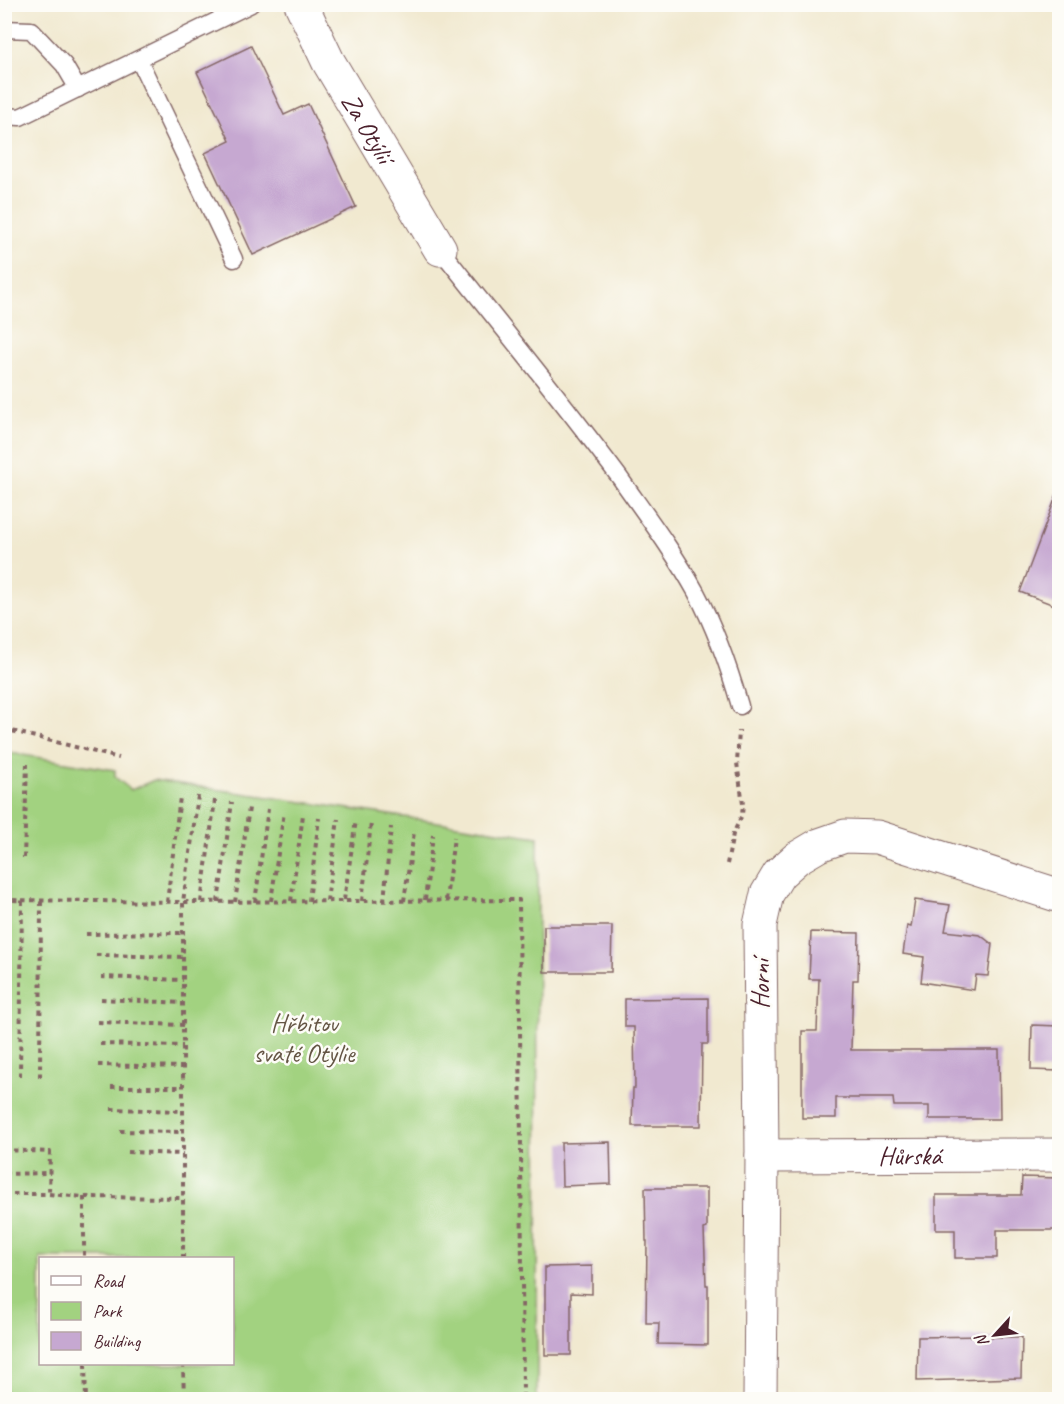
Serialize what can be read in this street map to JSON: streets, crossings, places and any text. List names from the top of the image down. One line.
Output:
{"streets":{"street":["Za Otýlií","Horní","Hůrská"]},"crossings":[["Horní","Hůrská"]],"parks":["Hřbitov svaté Otýlie"],"legend":["Road","Park","Building"],"north":"bottom left"}
